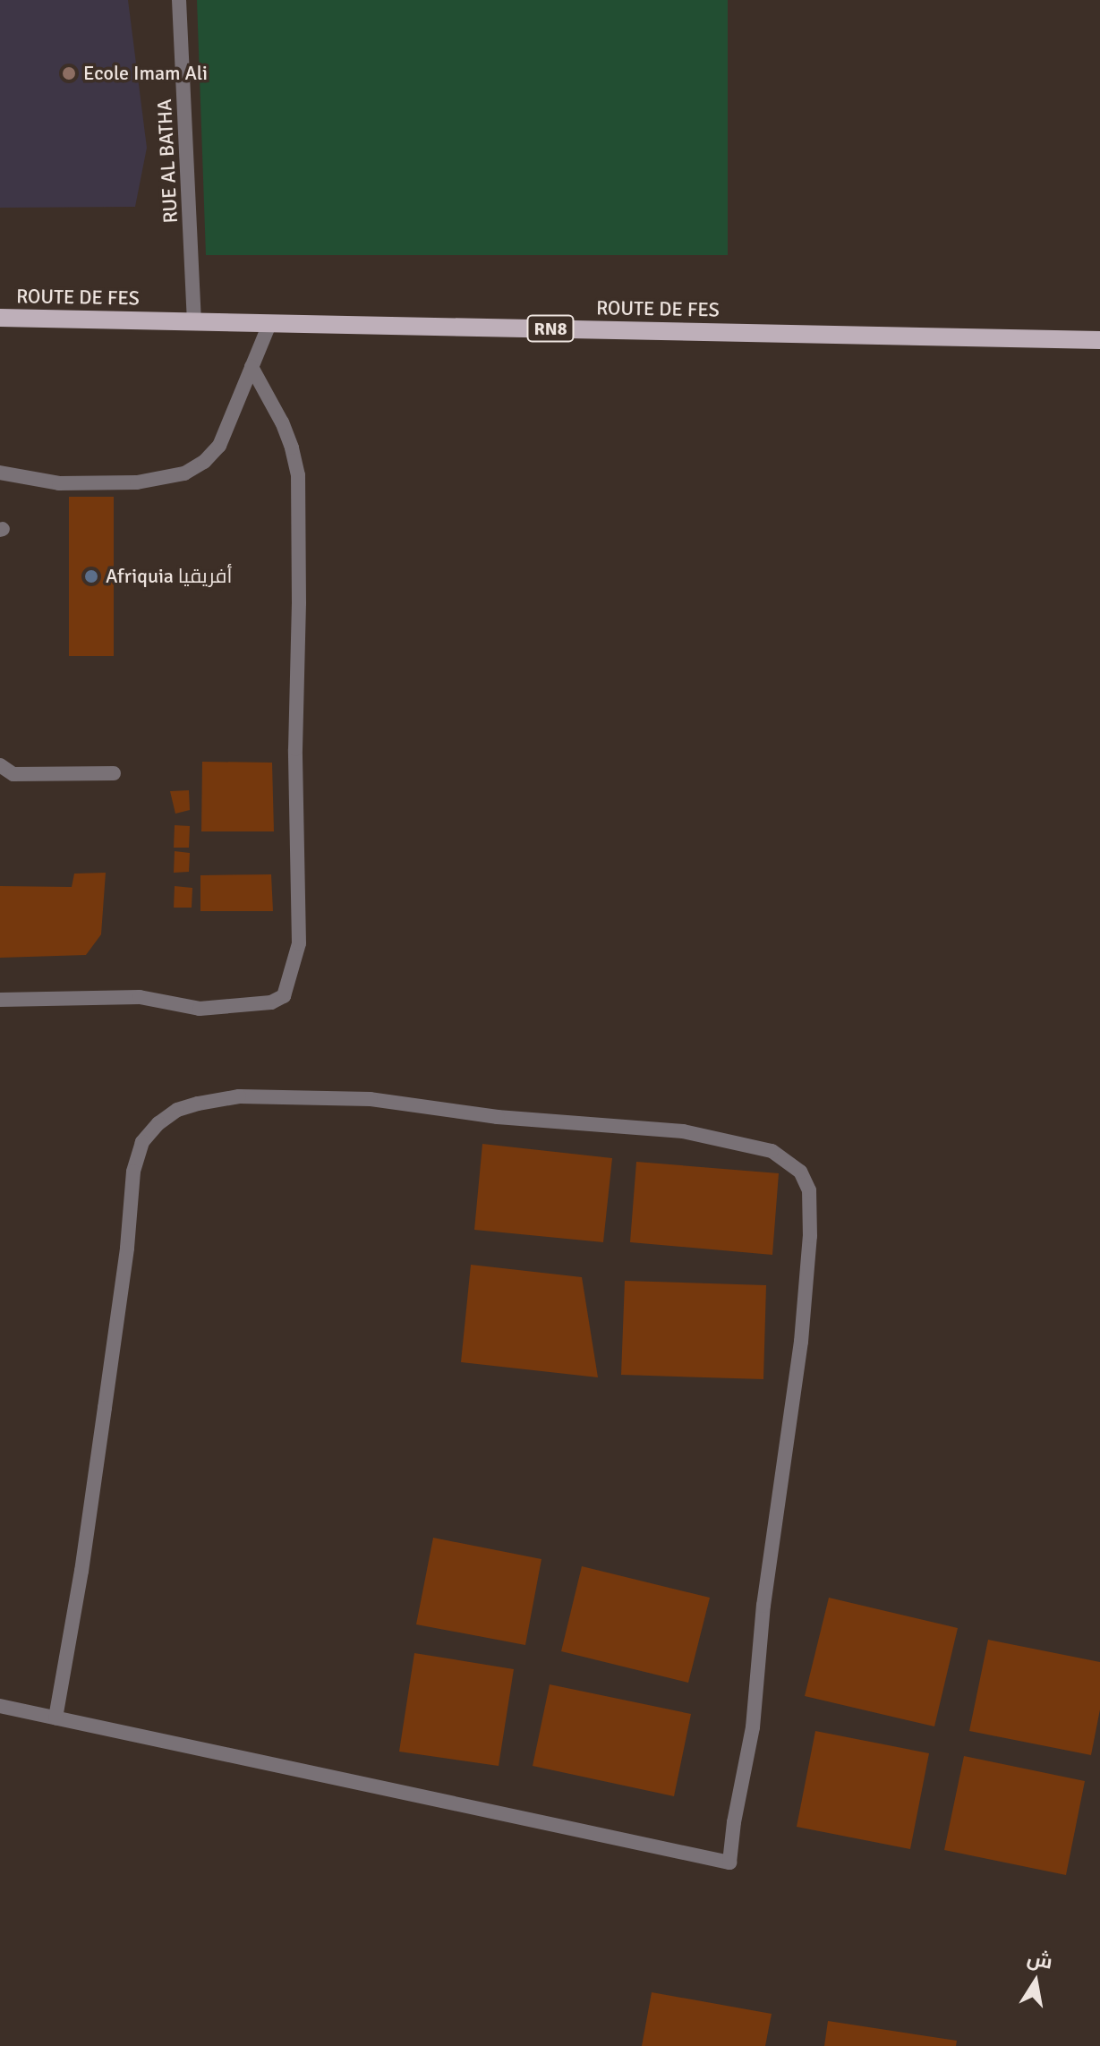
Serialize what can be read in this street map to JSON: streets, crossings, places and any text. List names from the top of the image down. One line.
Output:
{"streets":{"main road":["ROUTE DE FES","RN8"],"street":["RUE AL BATHA"]},"crossings":[["RUE AL BATHA","ROUTE DE FES"]],"places":["Ecole Imam Ali","Afriquia أفريقيا"],"north":"top"}
